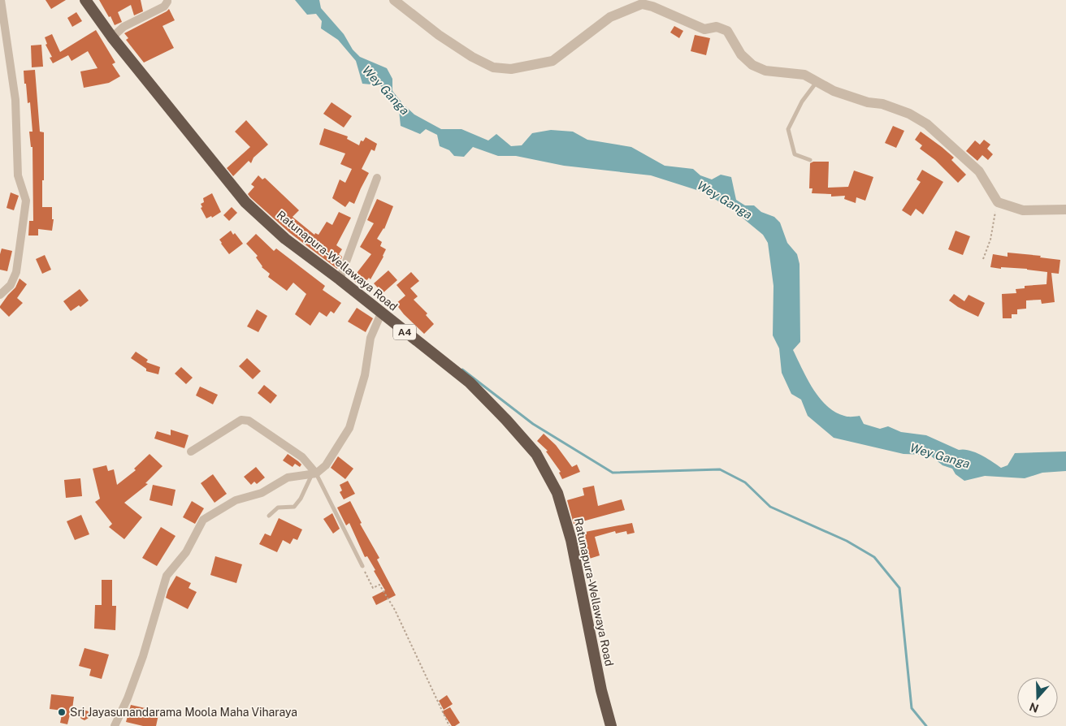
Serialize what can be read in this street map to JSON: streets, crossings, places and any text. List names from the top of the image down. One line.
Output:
{"streets":{"highway":["Ratunapura-Wellawaya Road","A4"]},"water":["Wey Ganga"],"places":["Sri Jayasunandarama Moola Maha Viharaya"],"north":"bottom"}
